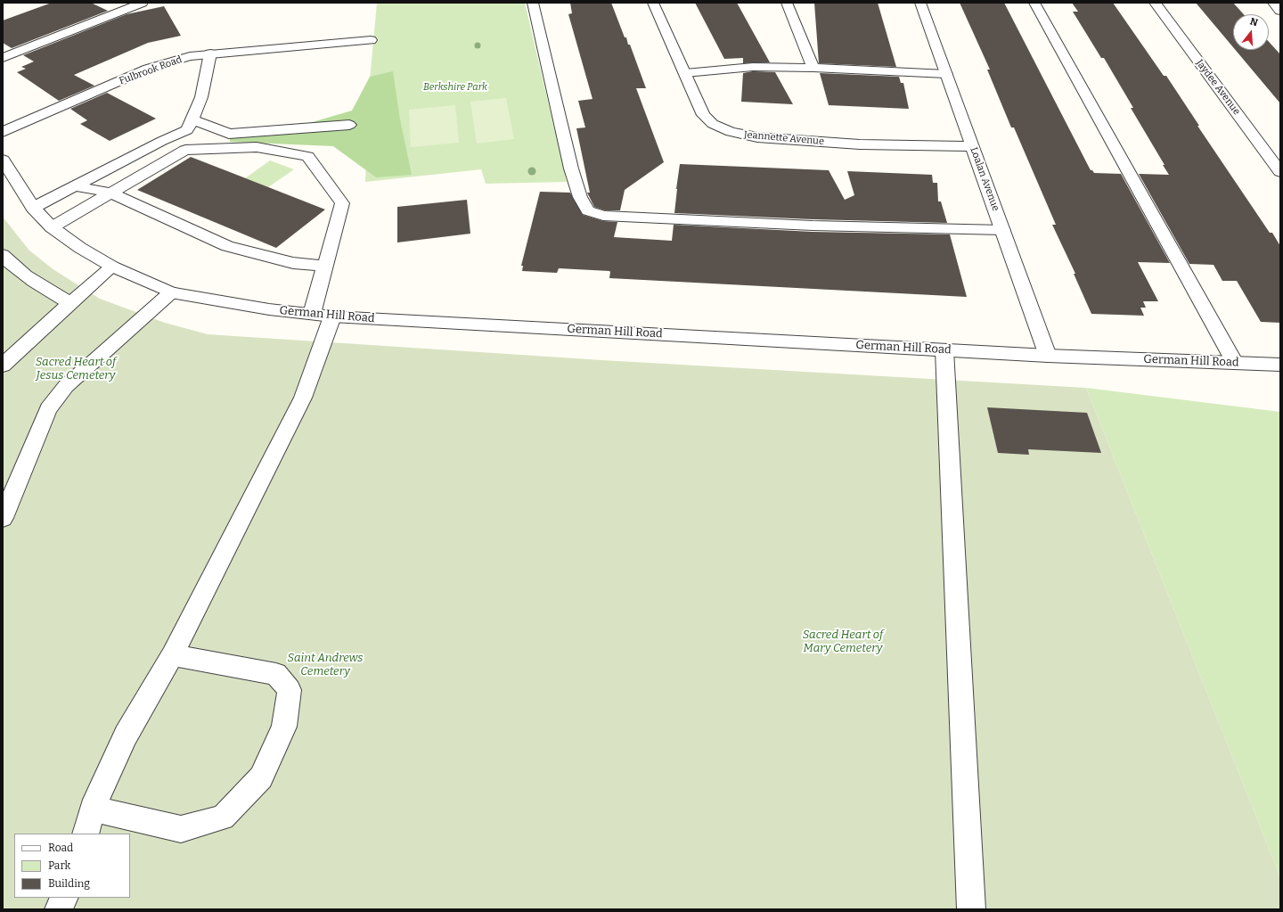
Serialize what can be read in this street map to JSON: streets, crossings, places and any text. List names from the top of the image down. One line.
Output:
{"streets":{"street":["Fulbrook Road","Jaydee Avenue","Jeannette Avenue","Loalan Avenue","German Hill Road"]},"crossings":[["Jeannette Avenue","Loalan Avenue"],["Loalan Avenue","German Hill Road"]],"parks":["Berkshire Park","Sacred Heart of Jesus Cemetery","Sacred Heart of Mary Cemetery","Saint Andrews Cemetery"],"legend":["Road","Park","Building"],"north":"top"}
